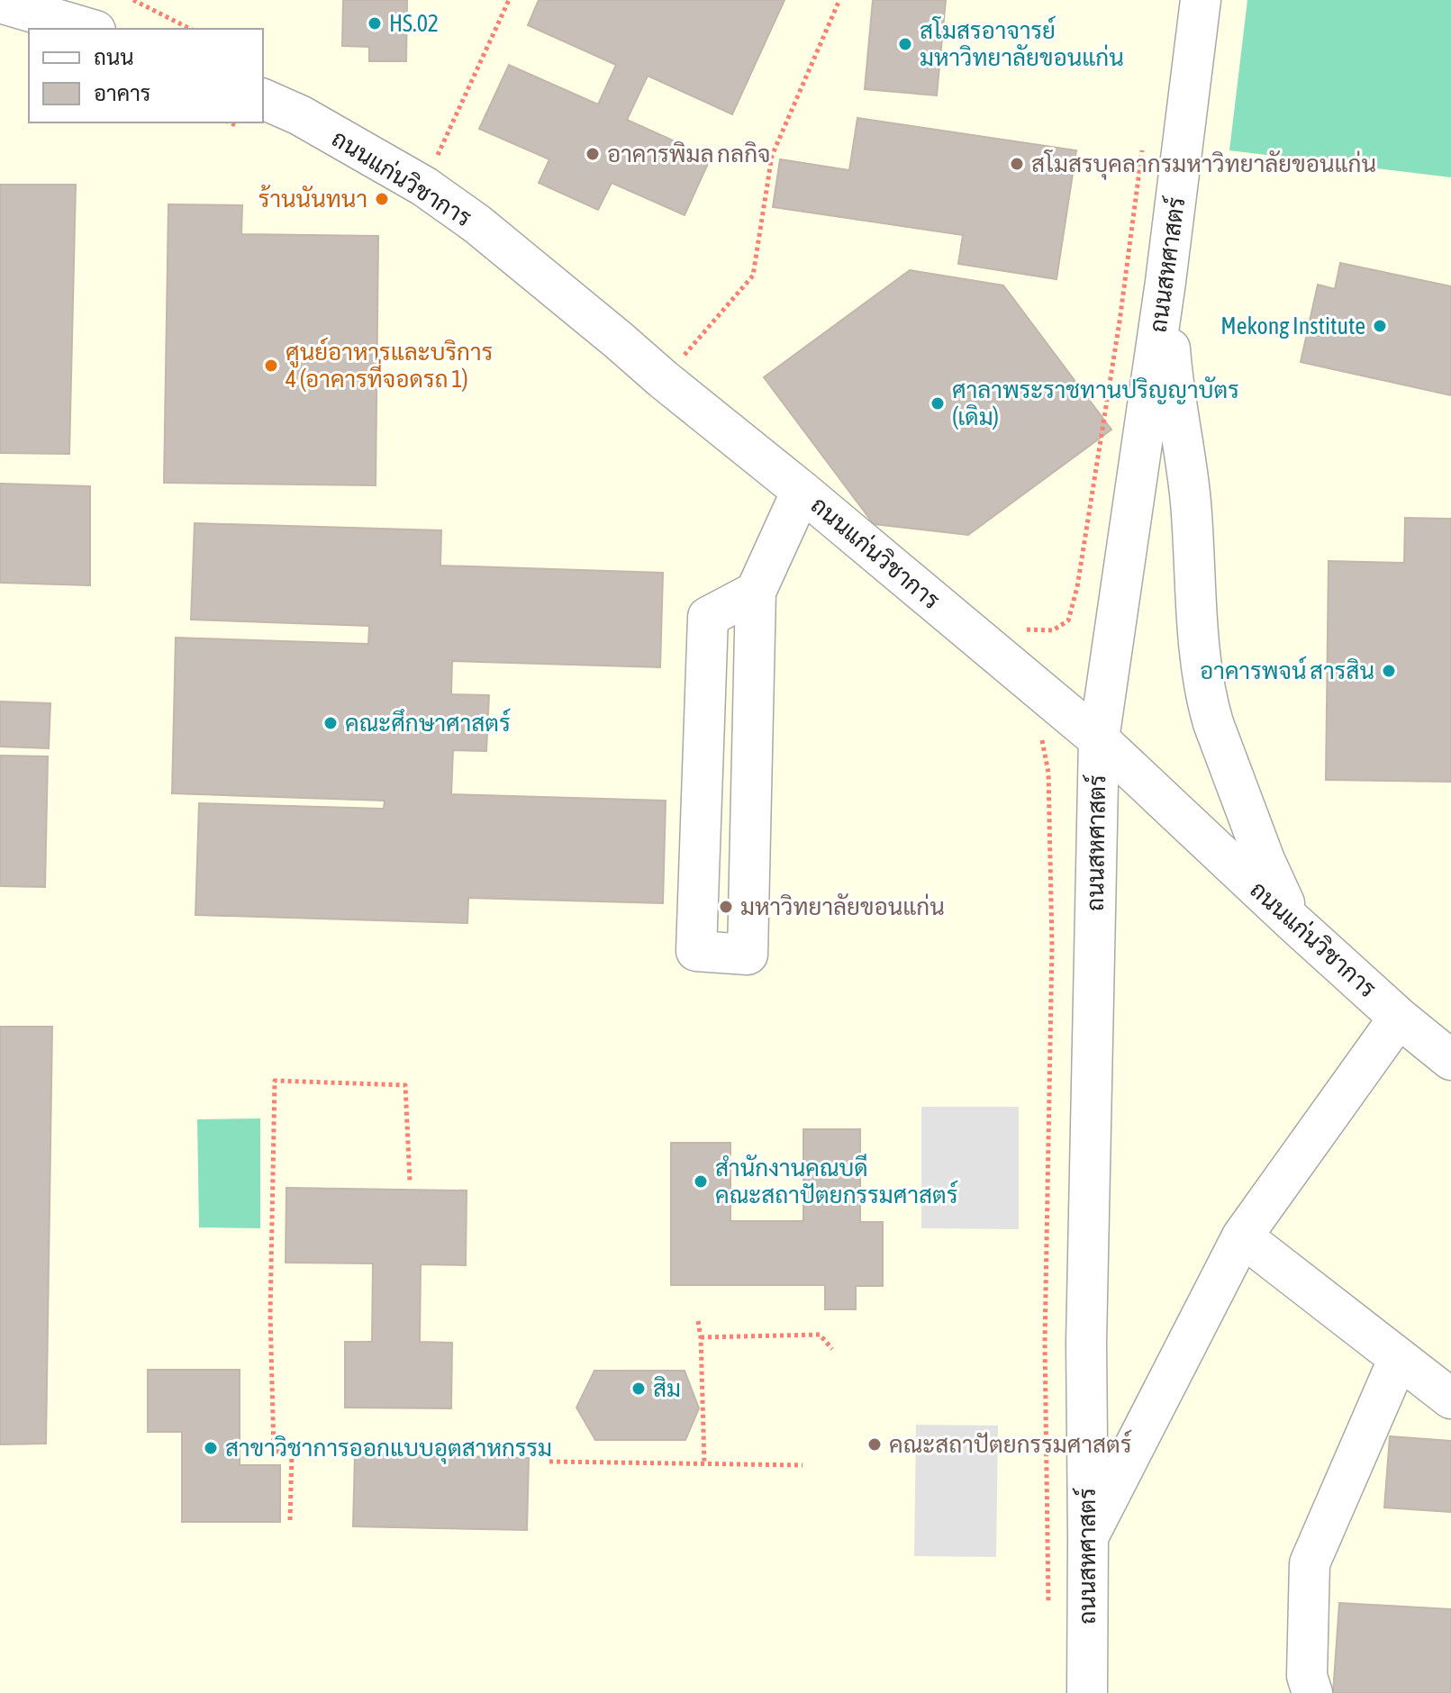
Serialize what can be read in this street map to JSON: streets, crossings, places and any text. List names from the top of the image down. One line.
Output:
{"streets":{"street":["ถนนแก่นวิชาการ","ถนนสหศาสตร์"]},"crossings":[["ถนนแก่นวิชาการ","ถนนสหศาสตร์"]],"places":["HS.02","สโมสรอาจารย์ มหาวิทยาลัยขอนแก่น","อาคารพิมล กลกิจ","สโมสรบุคลากรมหาวิทยาลัยขอนแก่น","ร้านนันทนา","Mekong Institute","ศูนย์อาหารและบริการ 4 (อาคารที่จอดรถ 1)","ศาลาพระราชทานปริญญาบัตร (เดิม)","อาคารพจน์ สารสิน","คณะศึกษาศาสตร์","มหาวิทยาลัยขอนแก่น","สำนักงานคณบดี คณะสถาปัตยกรรมศาสตร์","สิม","คณะสถาปัตยกรรมศาสตร์","สาขาวิชาการออกแบบอุตสาหกรรม"],"legend":["ถนน","อาคาร"]}
